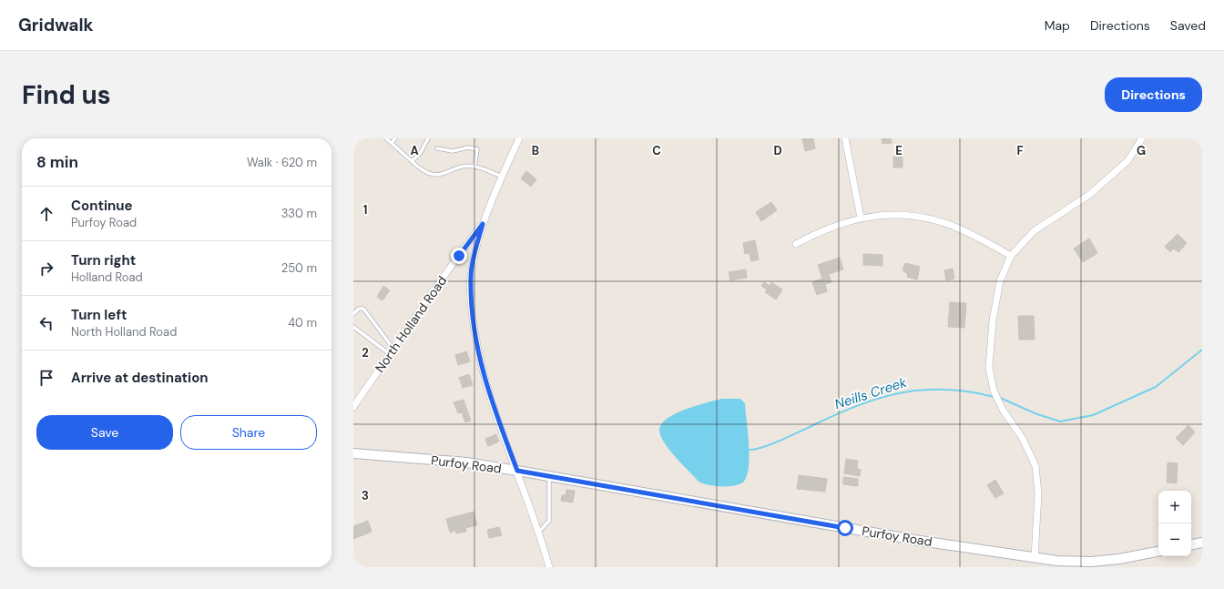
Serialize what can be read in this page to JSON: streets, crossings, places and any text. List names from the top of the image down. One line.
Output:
{"streets":{"street":["North Holland Road","Purfoy Road"]},"water":["Neills Creek"],"page":{"header":"Gridwalk","nav":["Map","Directions","Saved"],"buttons":["Directions",["Save","Share"]],"title":"Find us","heading":["8 min","Walk · 620 m"],"list":[["Continue","Purfoy Road","330 m"],["Turn right","Holland Road","250 m"],["Turn left","North Holland Road","40 m"],"Arrive at destination"],"map_buttons":["+","−"]},"grid":{"columns":["A","B","C","D","E","F","G"],"rows":["1","2","3"]}}
